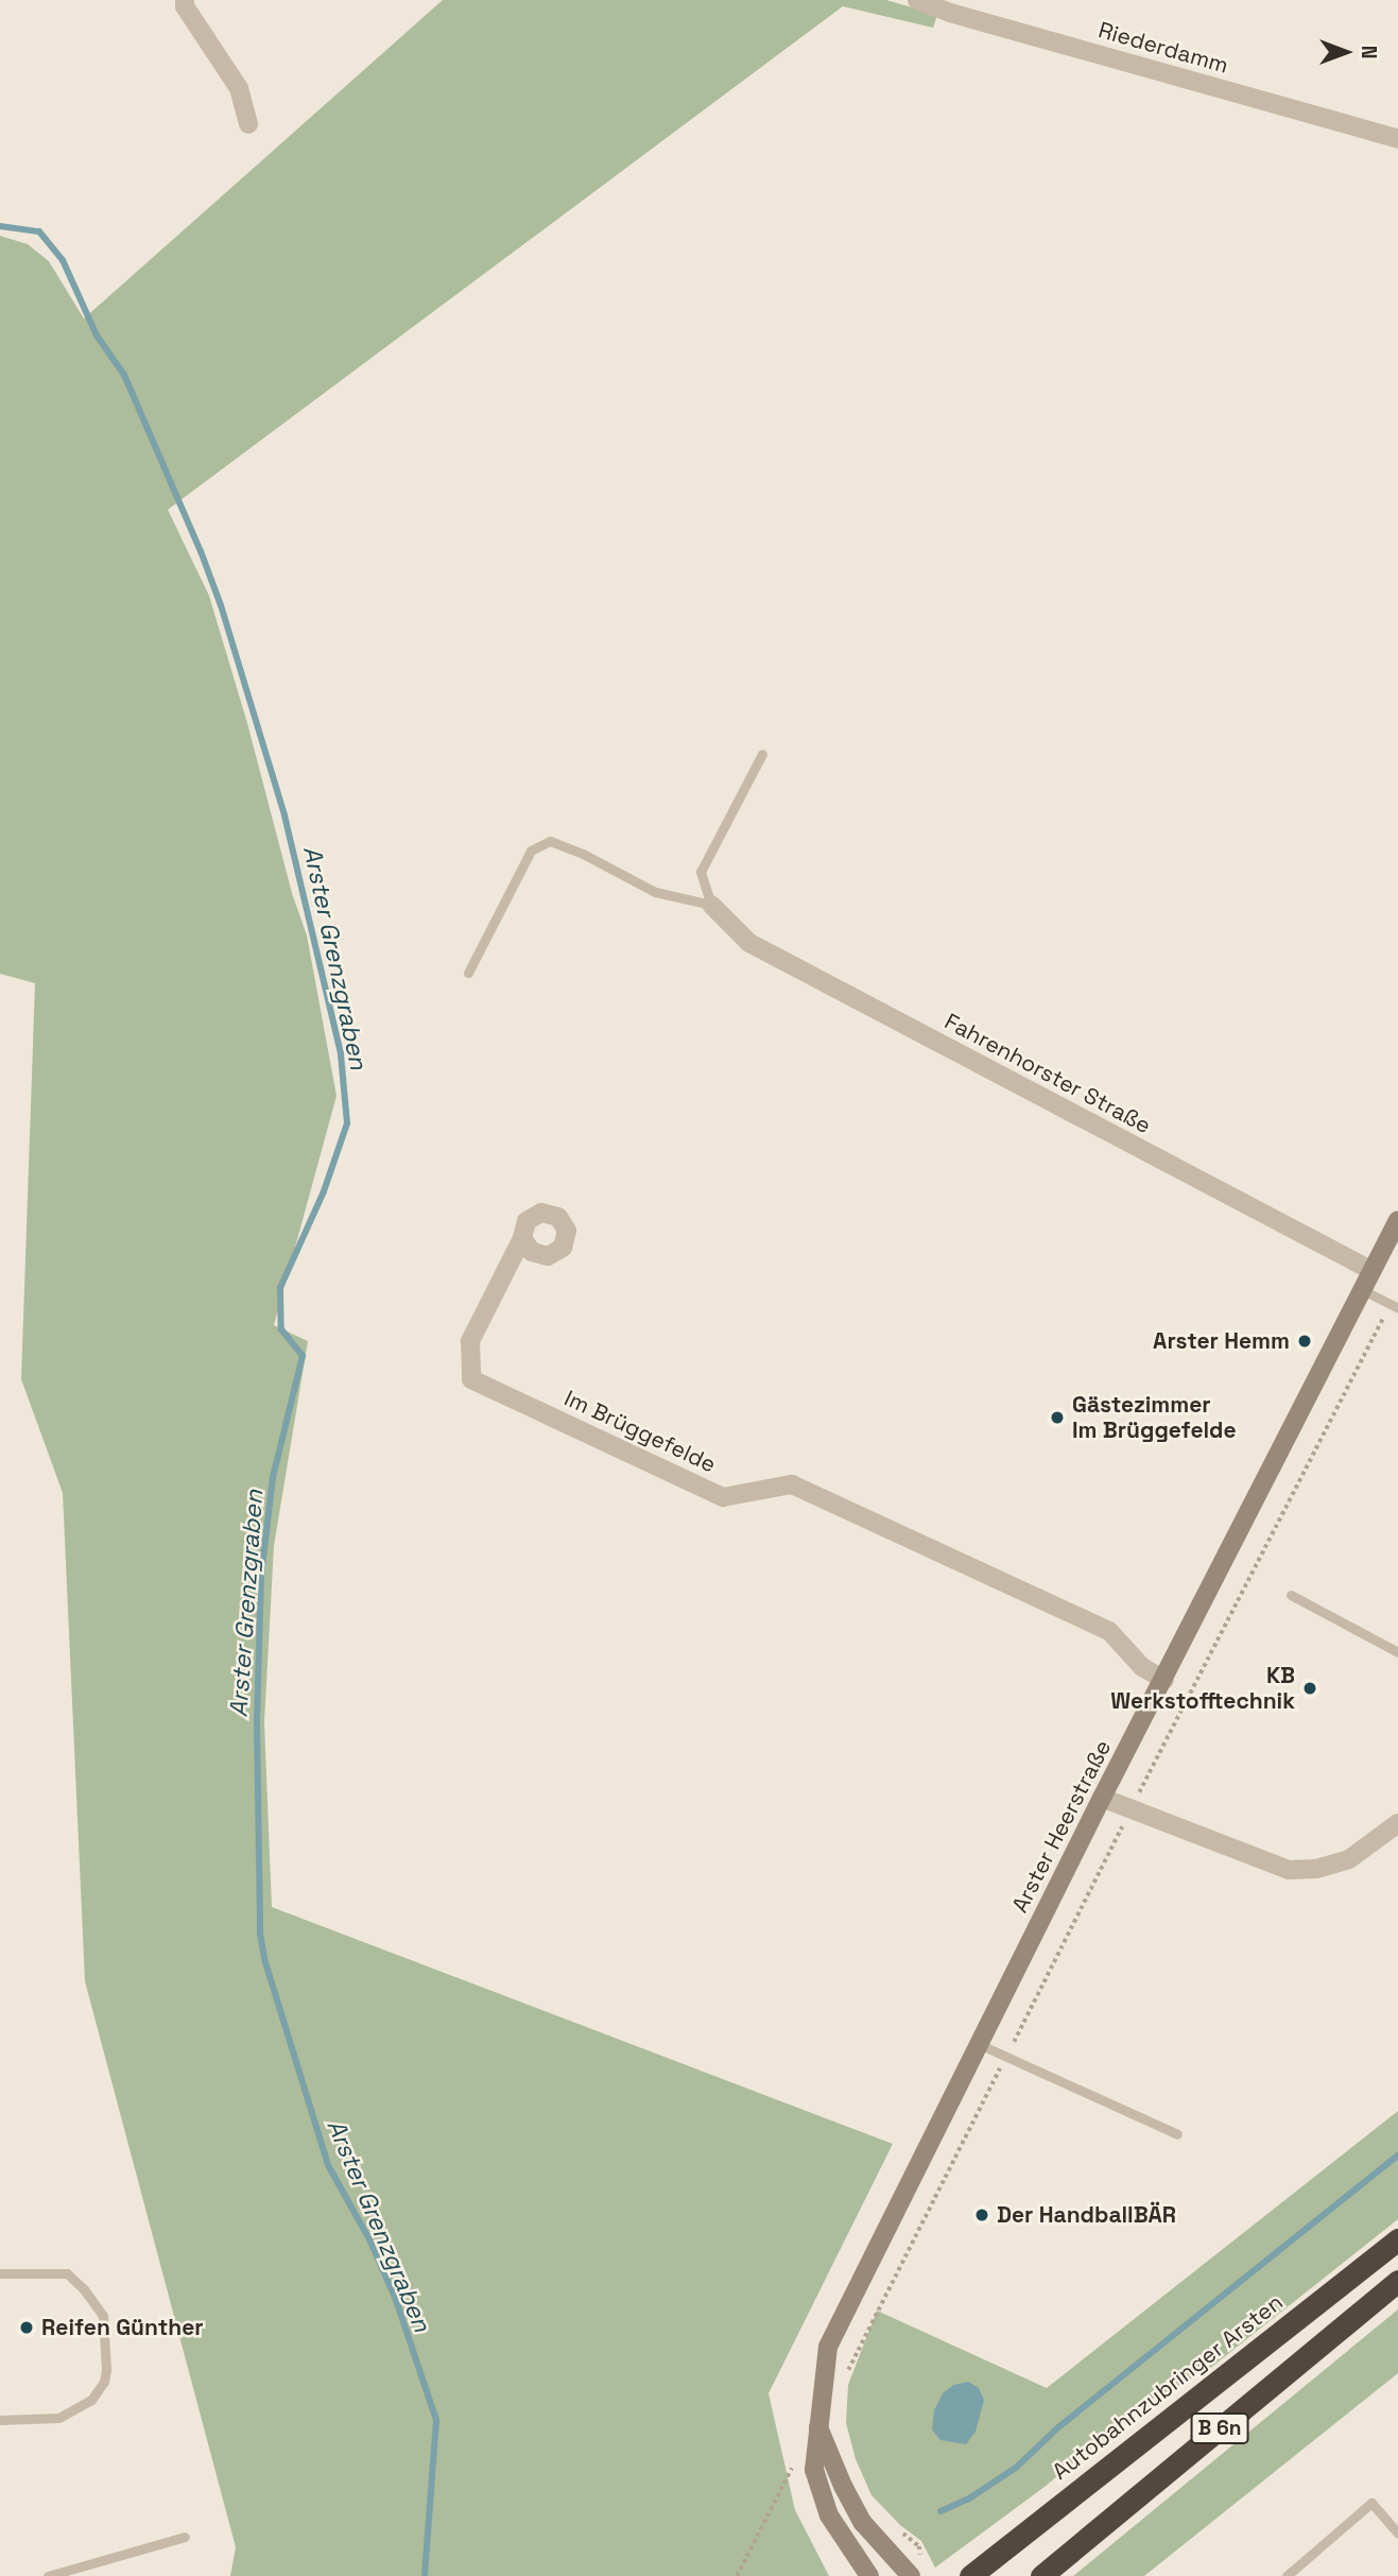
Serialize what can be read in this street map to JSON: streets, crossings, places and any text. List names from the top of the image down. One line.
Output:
{"streets":{"highway":["Autobahnzubringer Arsten","B 6n"],"street":["Riederdamm","Fahrenhorster Straße","Im Brüggefelde","Arster Heerstraße"]},"crossings":[["Fahrenhorster Straße","Arster Heerstraße"],["Im Brüggefelde","Arster Heerstraße"]],"water":["Arster Grenzgraben"],"places":["Arster Hemm","Gästezimmer Im Brüggefelde","KB Werkstofftechnik","Der HandballBÄR","Reifen Günther"],"north":"right"}
